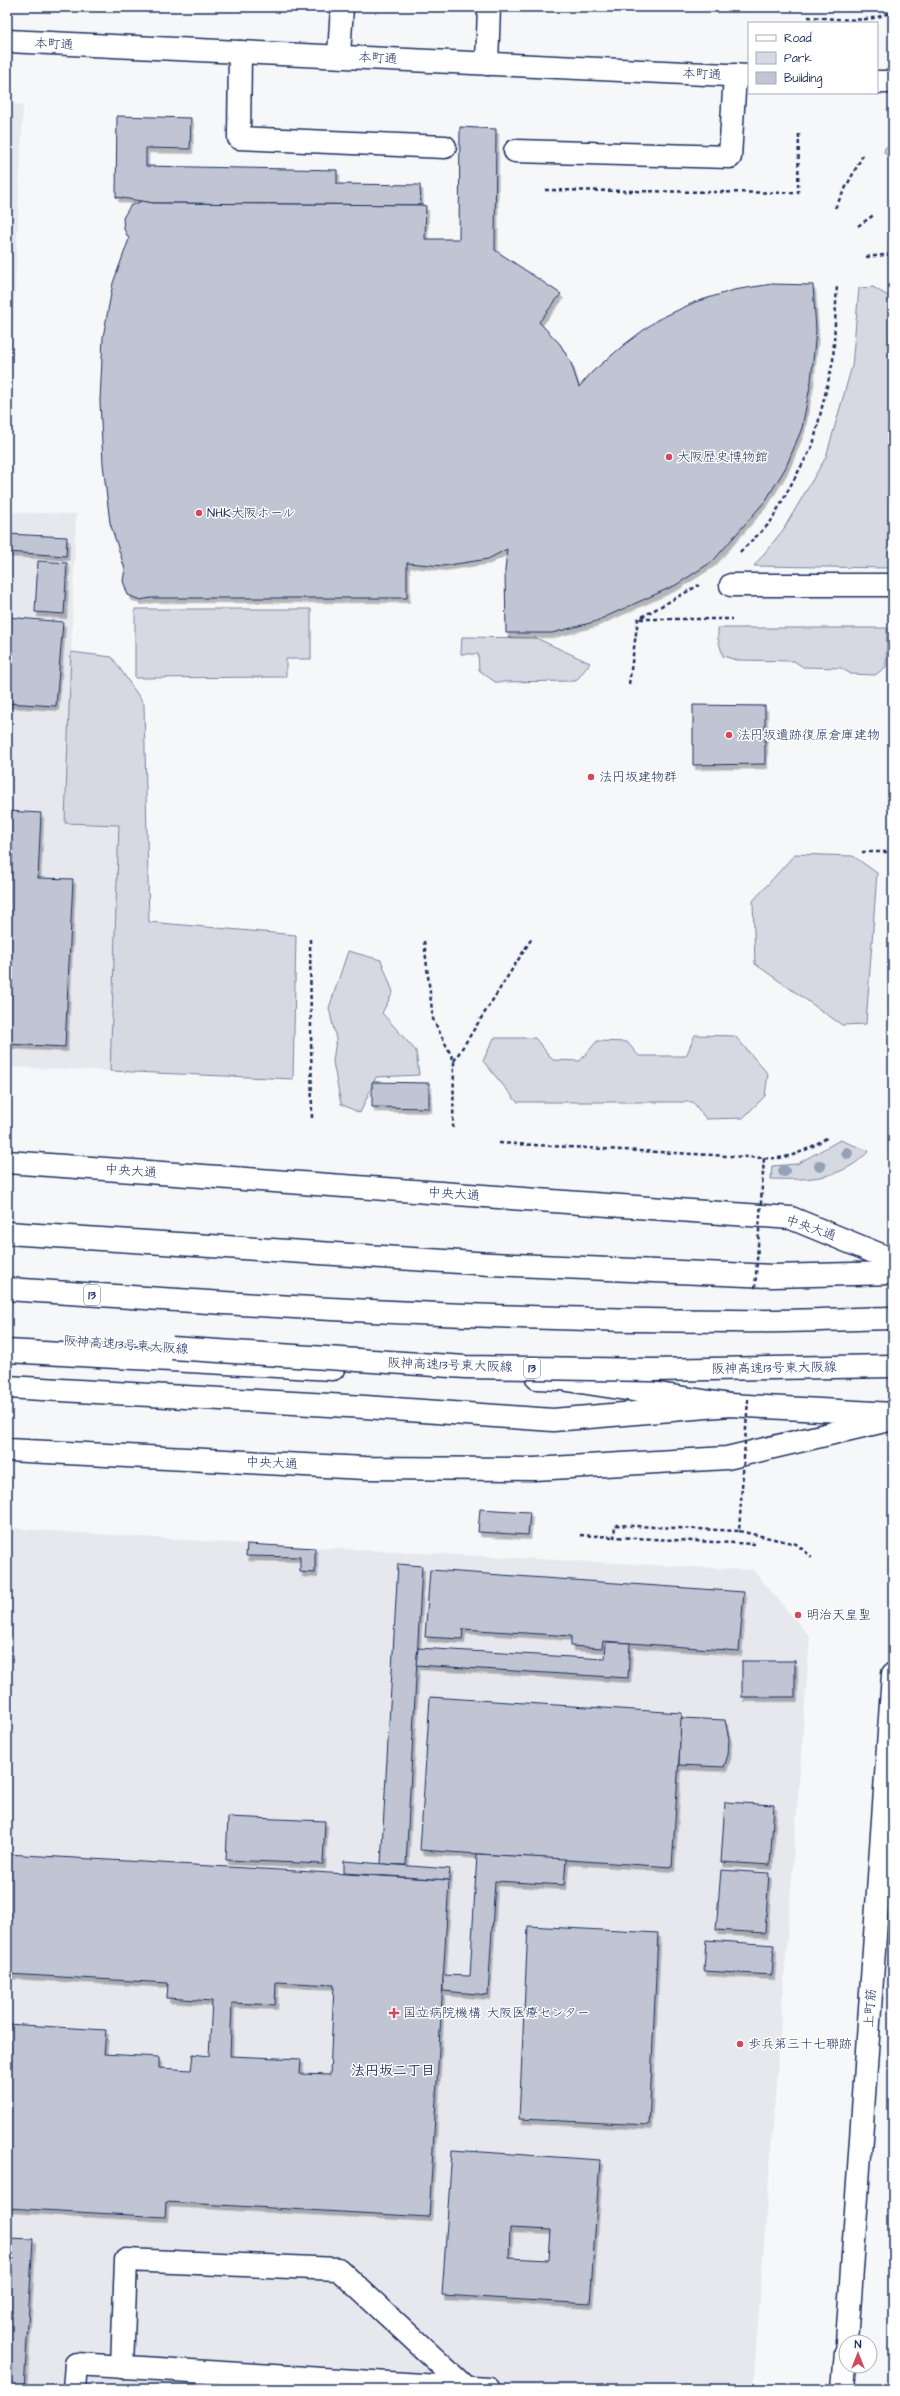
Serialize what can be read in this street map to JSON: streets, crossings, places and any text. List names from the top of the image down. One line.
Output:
{"streets":{"main road":["本町通","中央大通","13","阪神高速13号東大阪線","上町筋"]},"districts":["法円坂二丁目"],"places":{"other":["大阪歴史博物館","NHK大阪ホール","法円坂遺跡復原倉庫建物","法円坂建物群","明治天皇聖","歩兵第三十七聯跡"],"health":["国立病院機構 大阪医療センター"]},"legend":["Road","Park","Building"],"north":"top"}
